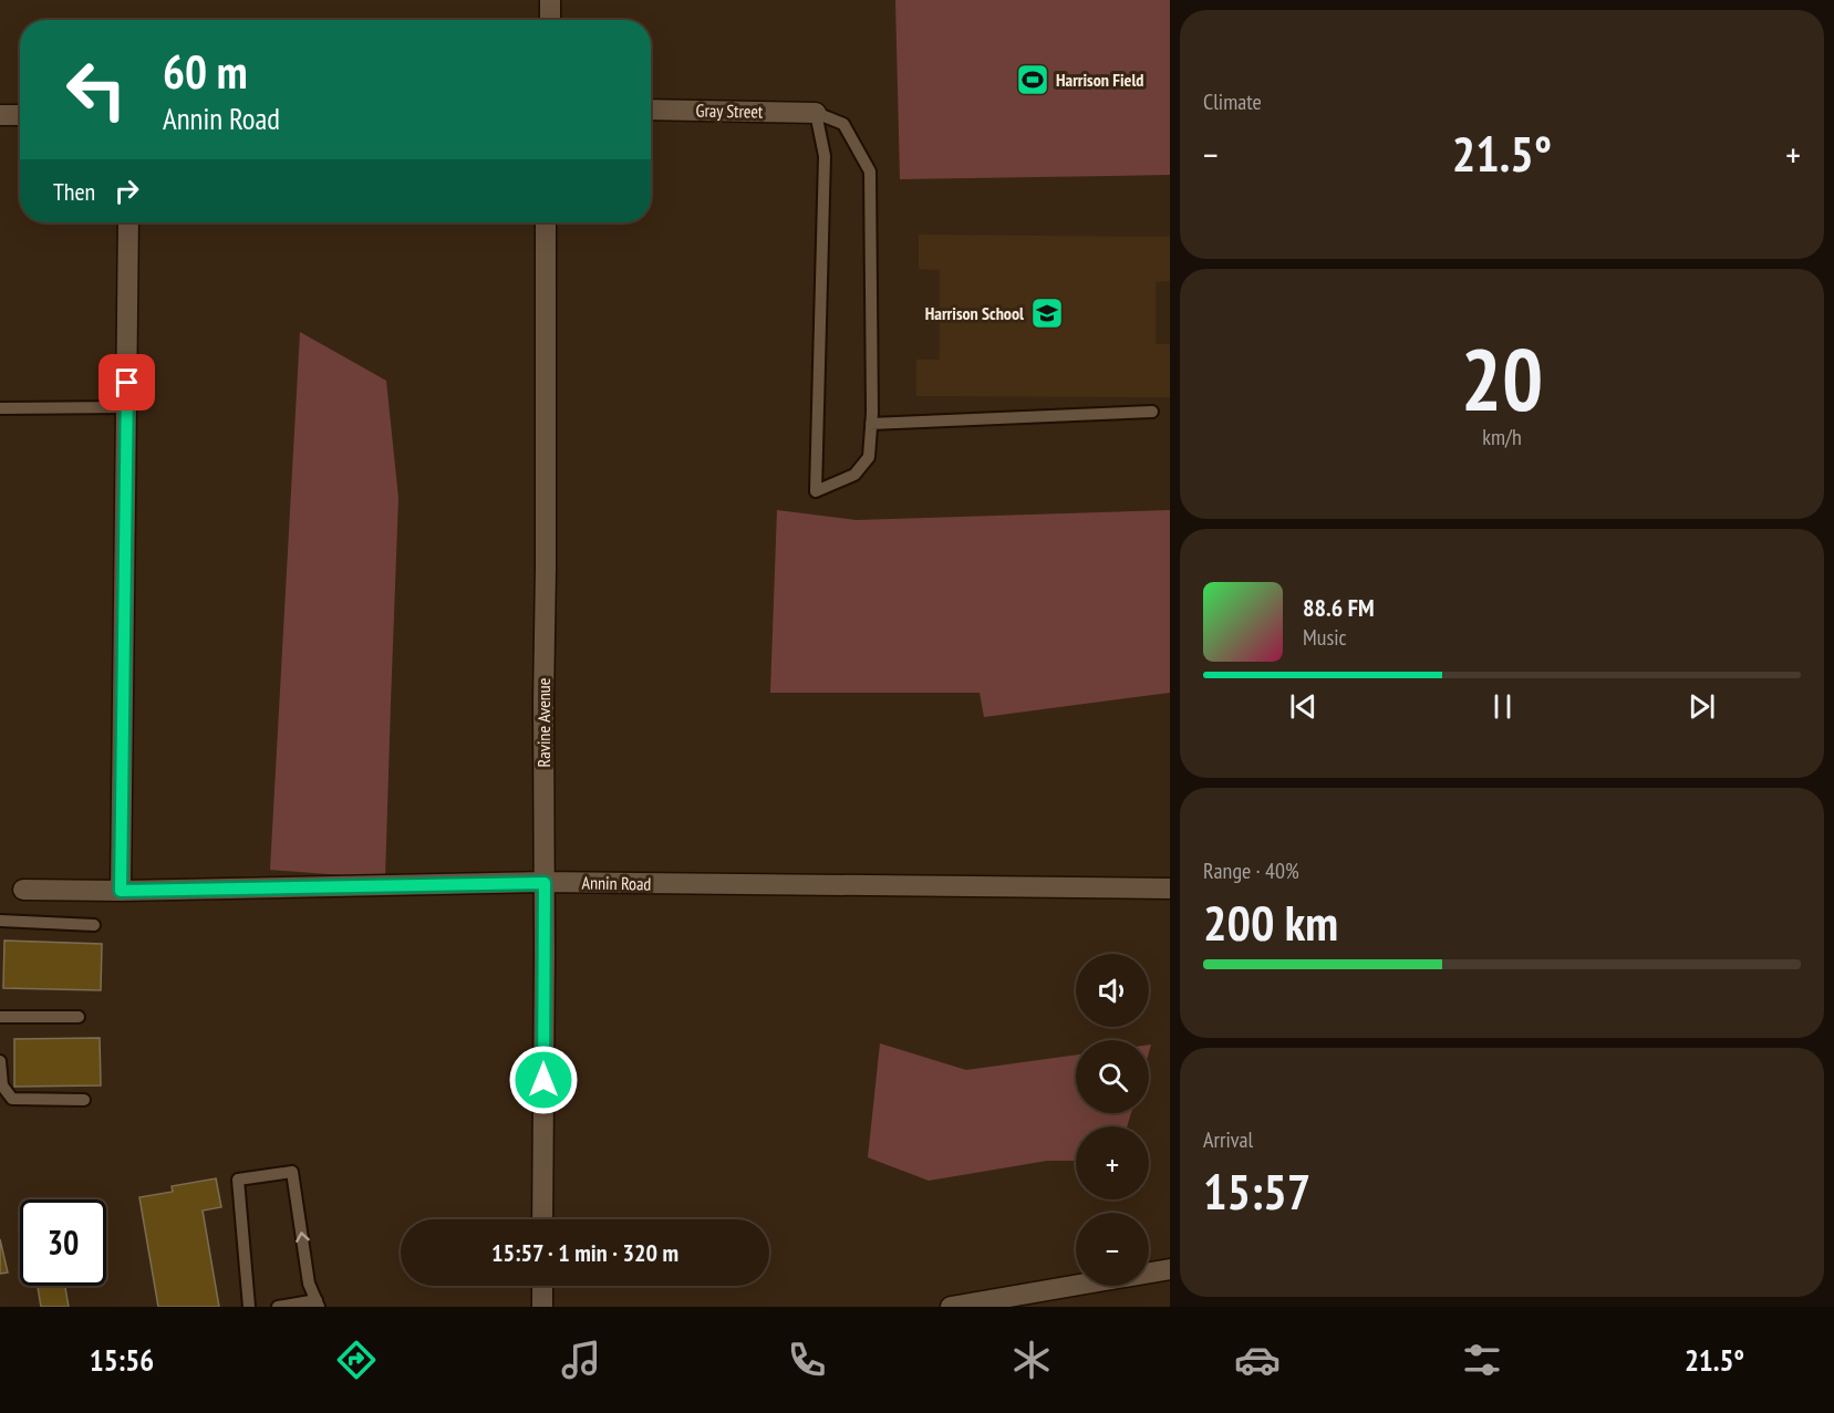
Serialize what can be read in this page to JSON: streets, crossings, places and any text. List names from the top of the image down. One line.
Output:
{"streets":{"street":["Gray Street","Ravine Avenue","Annin Road"]},"crossings":[["Ravine Avenue","Annin Road"]],"places":{"sports":["Harrison Field"],"school or university":["Harrison School"]},"page":{"tile":["Climate",["20","km/h"],["Range · 40%","200 km"],["Arrival","15:57"]],"turn":["60 m","Annin Road"],"heat":["−","21.5°","+"],"then":"Then","song":["88.6 FM","Music"],"map_buttons":["+","−"],"limit":"30","trip":"15:57 · 1 min · 320 m","tabs":["15:56","21.5°"]}}
